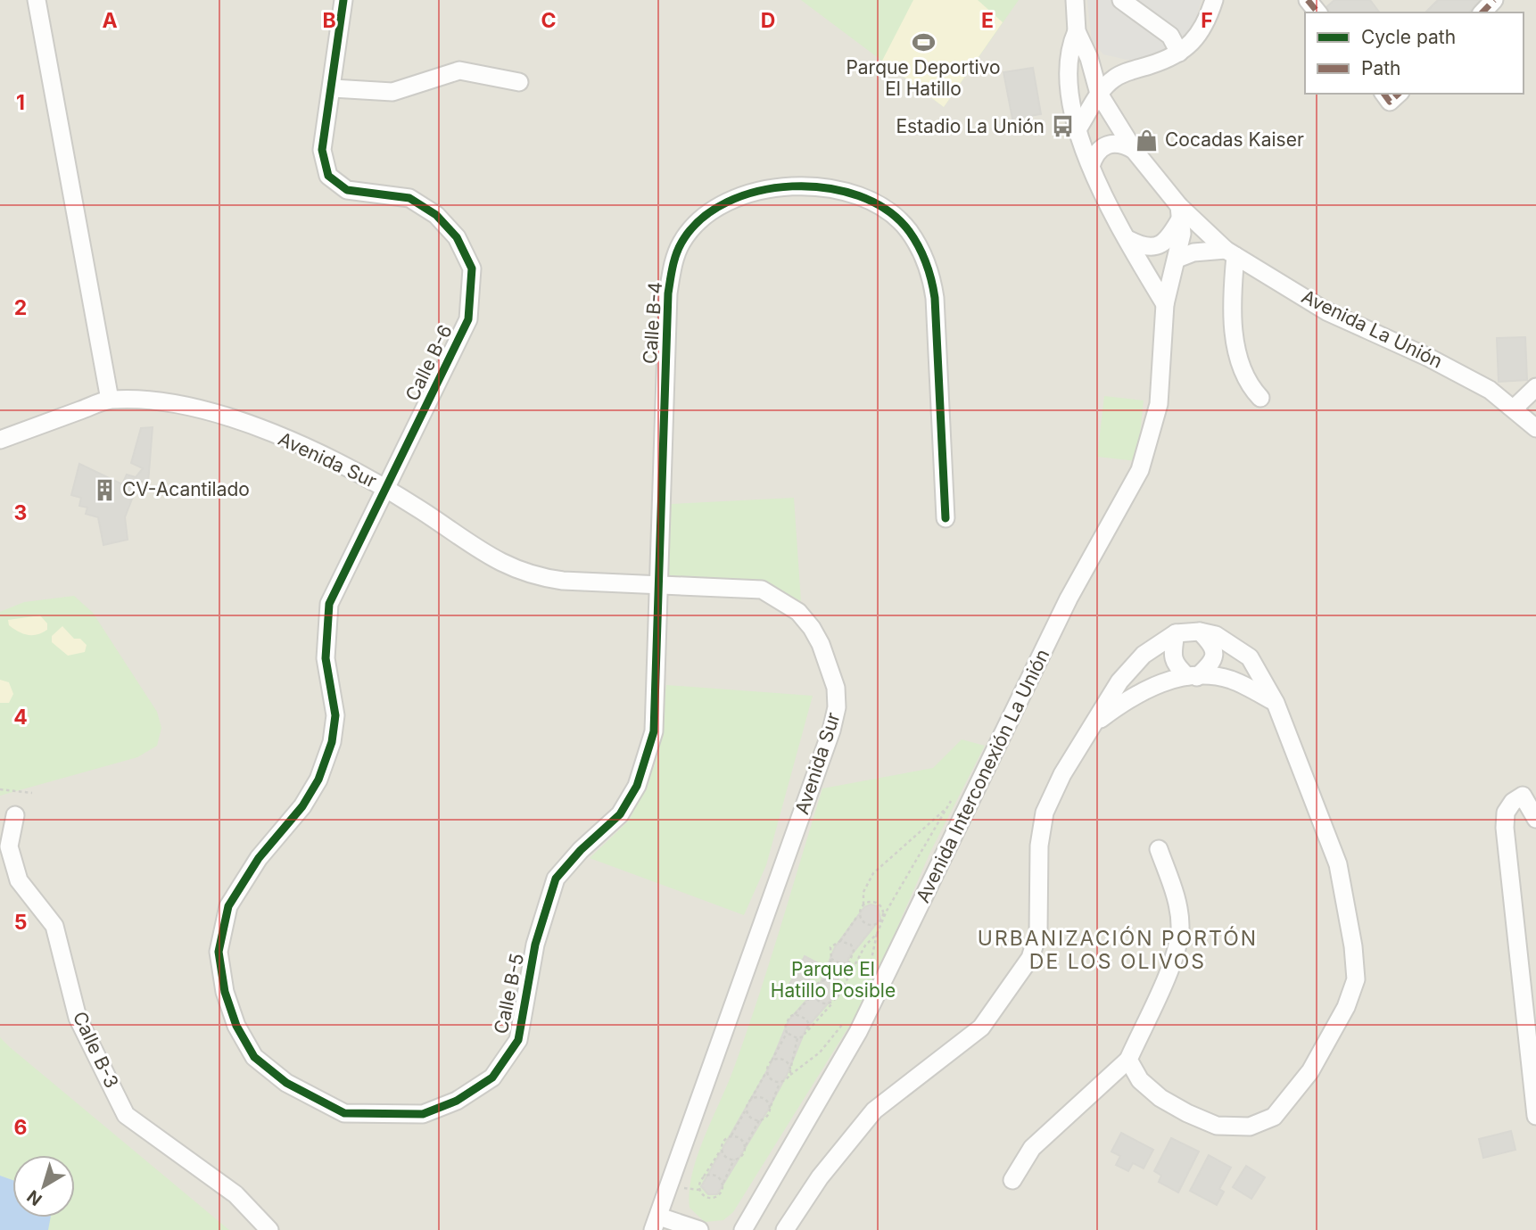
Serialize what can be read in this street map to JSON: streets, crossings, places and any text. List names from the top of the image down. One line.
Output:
{"streets":{"street":["Calle B-4","Avenida La Unión","Calle B-6","Avenida Sur","Avenida Interconexión La Unión","Calle B-5","Calle B-3"]},"crossings":[["Calle B-4","Avenida Sur"],["Calle B-4","Calle B-5"],["Avenida La Unión","Avenida Interconexión La Unión"],["Calle B-6","Avenida Sur"],["Calle B-6","Calle B-5"],["Avenida Sur","Calle B-5"]],"districts":["URBANIZACIÓN PORTÓN DE LOS OLIVOS"],"parks":["Parque El Hatillo Posible"],"places":{"sports":["Parque Deportivo El Hatillo"],"bus stop":["Estadio La Unión"],"shop":["Cocadas Kaiser"],"building":["CV-Acantilado"]},"legend":["Cycle path","Path"],"north":"bottom left","grid":{"columns":["A","B","C","D","E","F"],"rows":["1","2","3","4","5","6"]}}
